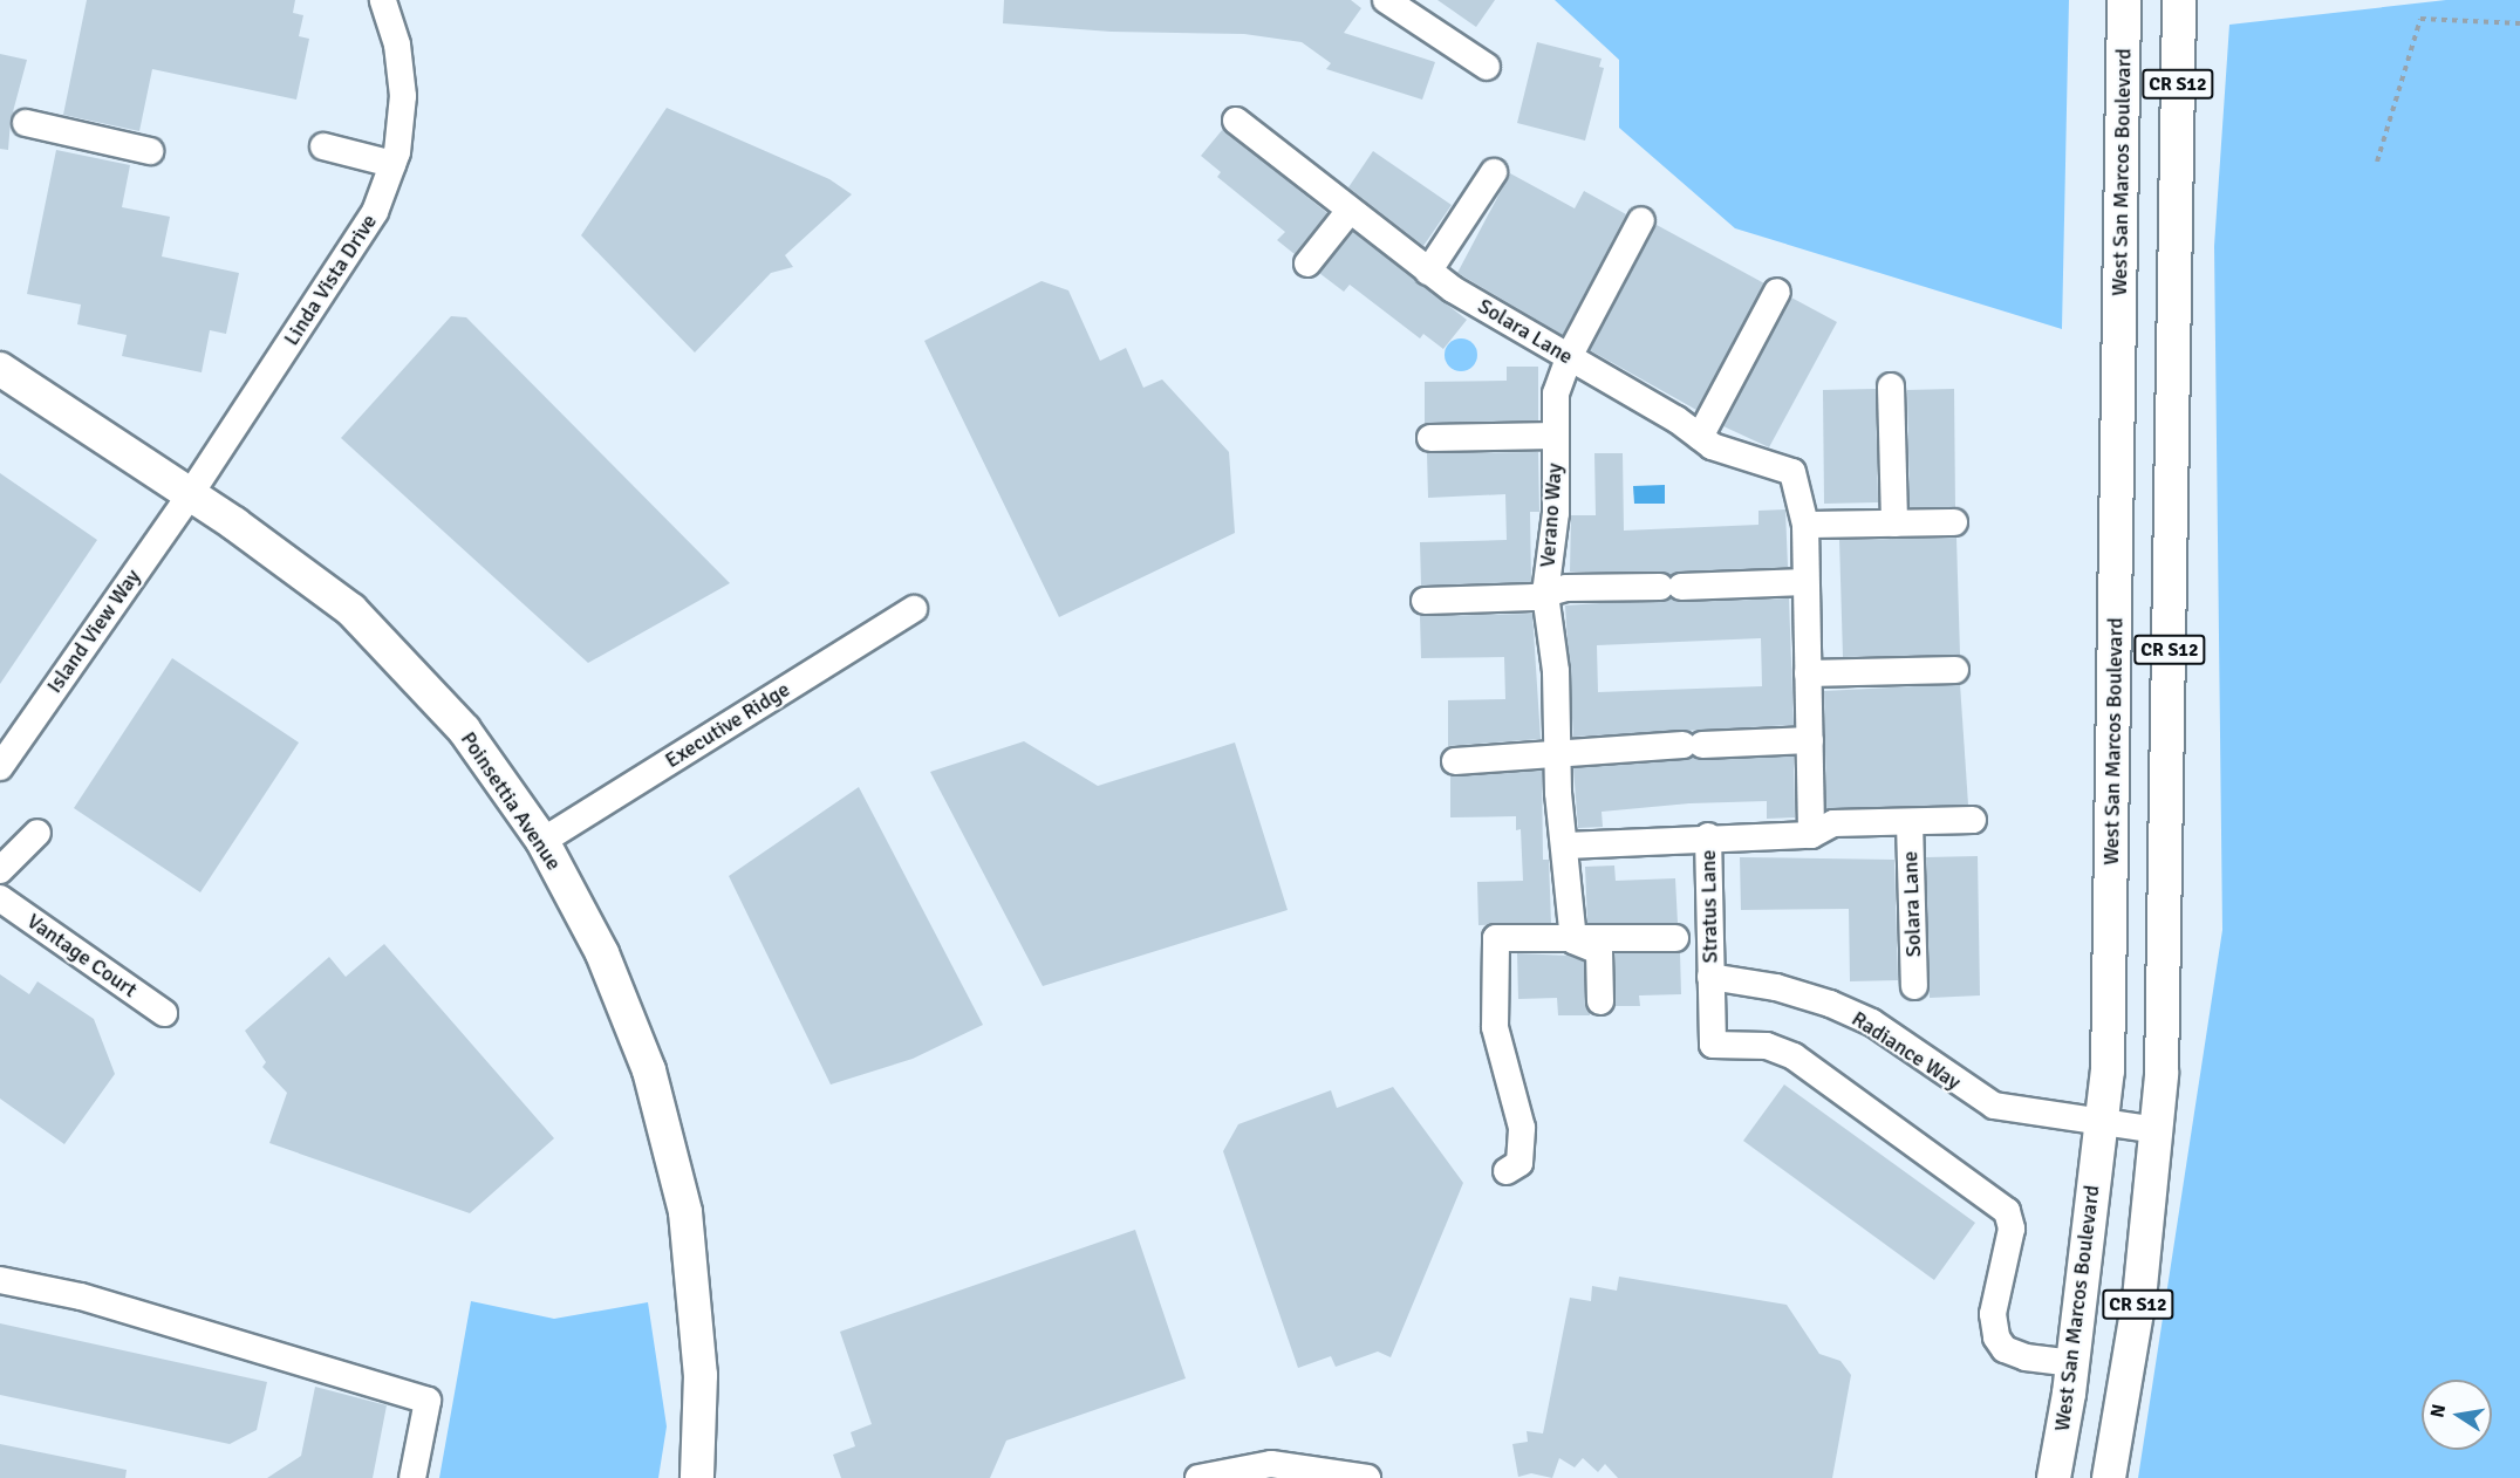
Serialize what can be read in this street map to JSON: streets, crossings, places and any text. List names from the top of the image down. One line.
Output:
{"streets":{"main road":["CR S12","West San Marcos Boulevard","Poinsettia Avenue"],"street":["Linda Vista Drive","Solara Lane","Verano Way","Island View Way","Executive Ridge","Stratus Lane","Vantage Court","Radiance Way"]},"crossings":[["CR S12","Radiance Way"],["West San Marcos Boulevard","Stratus Lane"],["West San Marcos Boulevard","Radiance Way"],["Linda Vista Drive","Island View Way"],["Linda Vista Drive","Poinsettia Avenue"],["Solara Lane","Verano Way"],["Solara Lane","Stratus Lane"],["Island View Way","Poinsettia Avenue"],["Executive Ridge","Poinsettia Avenue"],["Stratus Lane","Radiance Way"]],"north":"left"}
